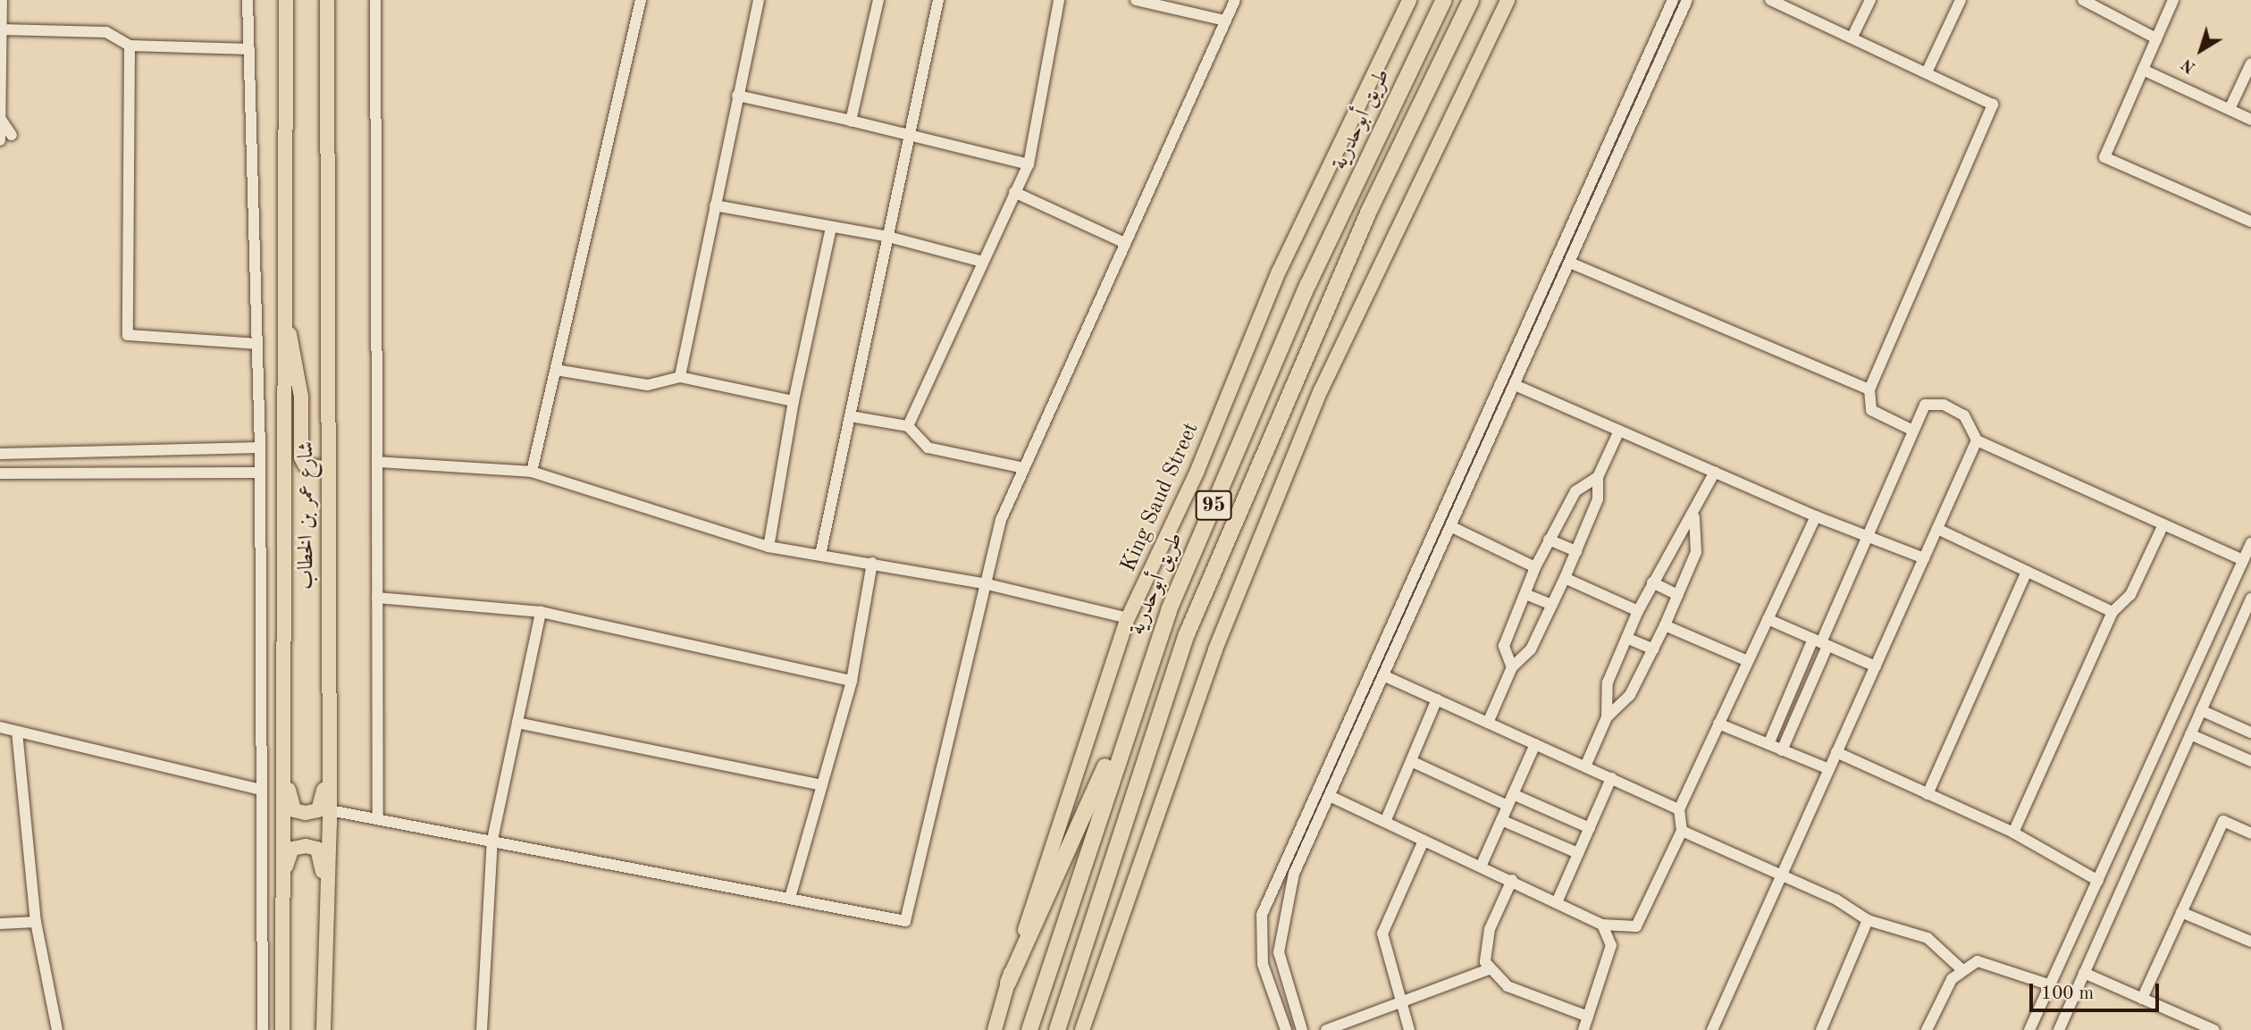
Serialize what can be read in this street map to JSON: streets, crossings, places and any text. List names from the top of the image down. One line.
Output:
{"streets":{"highway":["طريق أبوحدرية","95"],"main road":["King Saud Street","شارع عمر بن الخطاب"]},"scale_bar":"100 m","north":"bottom left"}
